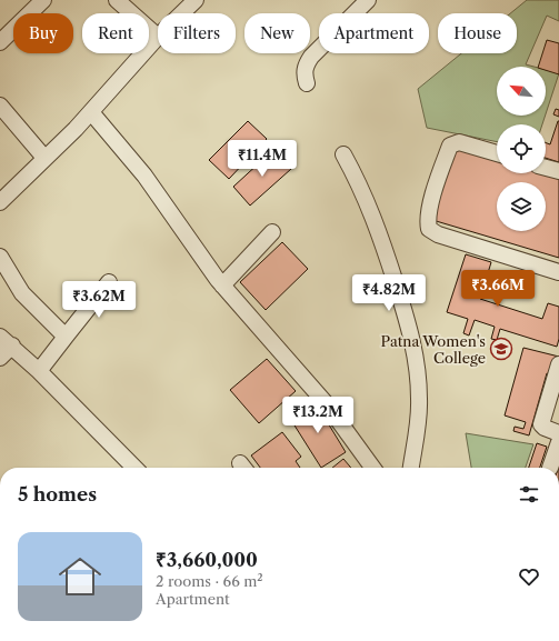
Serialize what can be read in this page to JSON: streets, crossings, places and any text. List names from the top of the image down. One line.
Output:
{"places":{"school or university":["Patna Women's College"]},"north":"top left","page":{"chip":["Buy","Rent","Filters","New","Apartment","House"],"price":["₹11.4M","₹3.66M","₹4.82M","₹3.62M","₹13.2M"],"heading":"5 homes","list":[{"name":"₹3,660,000","note":"2 rooms · 66 m² · Apartment"}]}}
